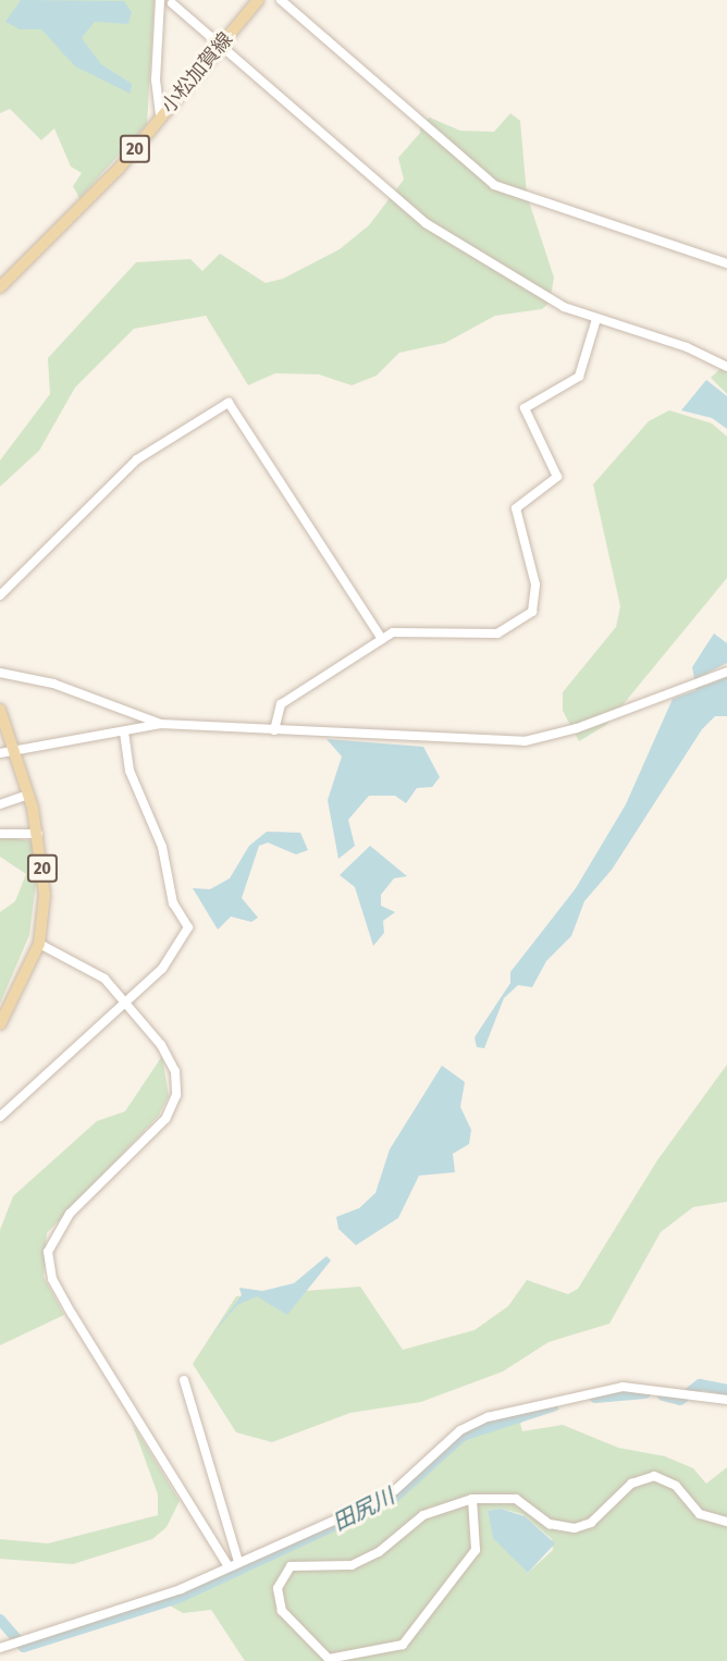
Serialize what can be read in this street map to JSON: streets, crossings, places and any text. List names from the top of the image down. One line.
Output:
{"streets":{"main road":["小松加賀線","20"]},"water":["田尻川"]}
